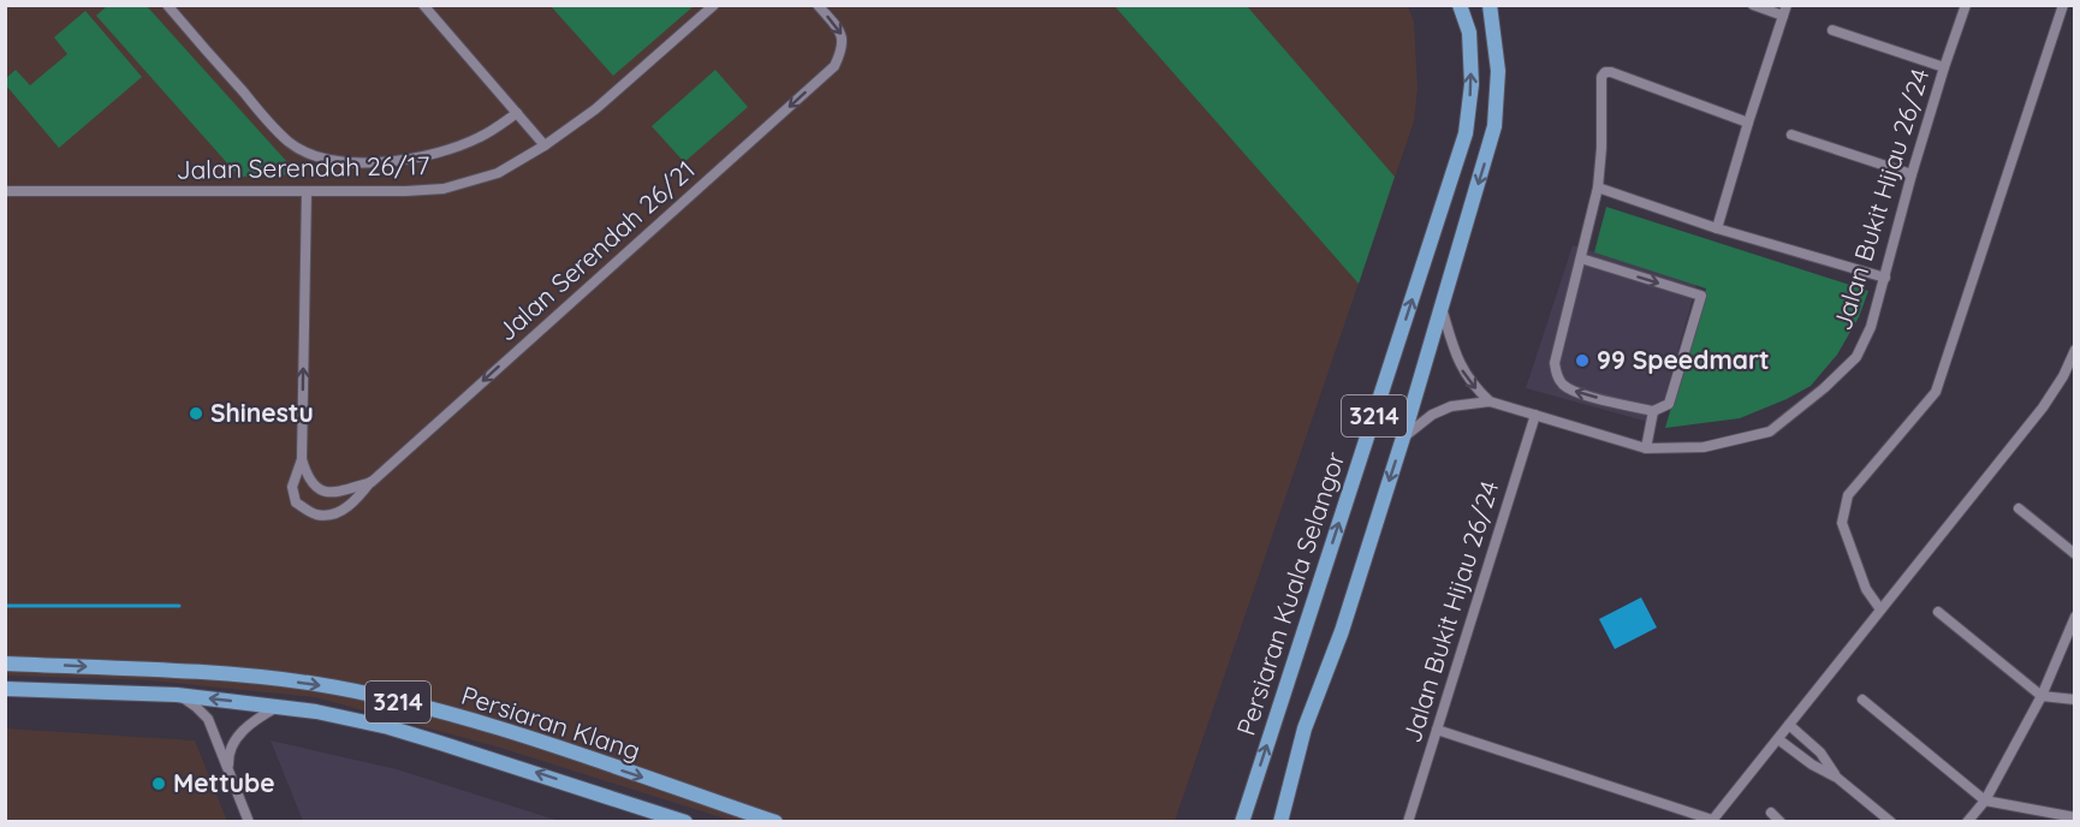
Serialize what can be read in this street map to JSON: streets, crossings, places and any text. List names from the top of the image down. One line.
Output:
{"streets":{"main road":["3214","Persiaran Kuala Selangor","Persiaran Klang"],"street":["Jalan Serendah 26/17","Jalan Bukit Hijau 26/24","Jalan Serendah 26/21"]},"one_way":["Jalan Serendah 26/21"],"places":["99 Speedmart","Shinestu","Mettube"]}
